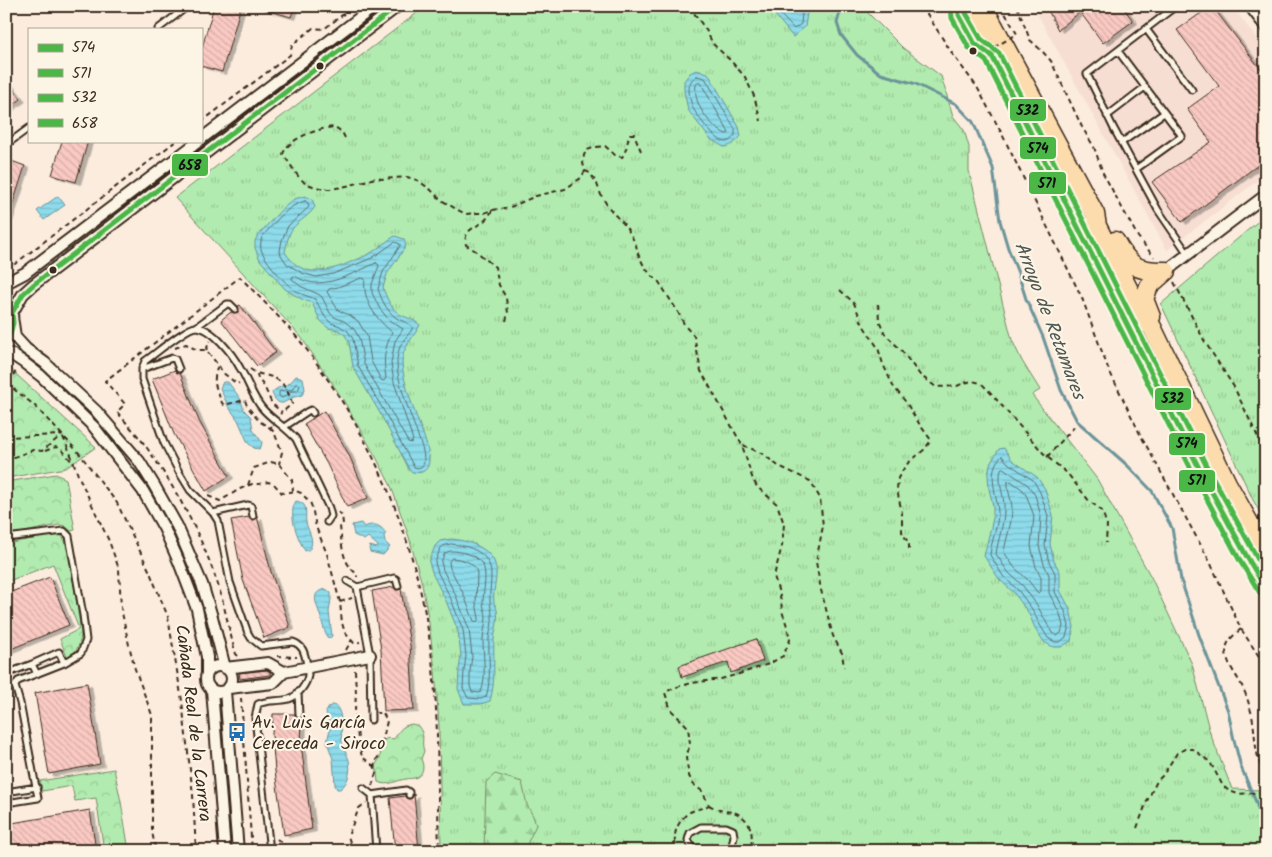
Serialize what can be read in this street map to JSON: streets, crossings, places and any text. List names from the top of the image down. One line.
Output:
{"streets":{"path":["Cañada Real de la Carrera"]},"water":["Arroyo de Retamares"],"places":{"bus stop":["Av. Luis García Cereceda - Siroco"]},"lines":["transit line 574","transit line 532","transit line 658","transit line 571"],"legend":["574","571","532","658"]}
